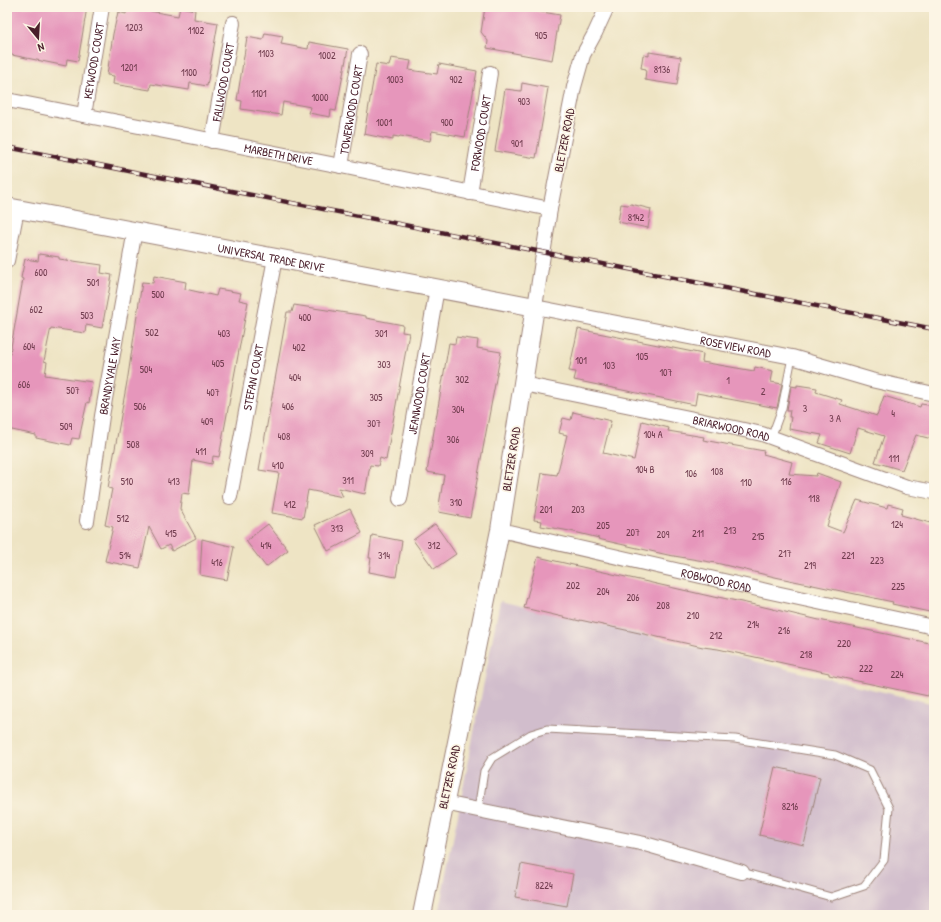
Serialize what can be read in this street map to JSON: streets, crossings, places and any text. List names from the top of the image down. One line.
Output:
{"streets":{"street":["KEYWOOD COURT","FALLWOOD COURT","TOWERWOOD COURT","FORWOOD COURT","BLETZER ROAD","MARBETH DRIVE","UNIVERSAL TRADE DRIVE","ROSEVIEW ROAD","BRANDYVALE WAY","STEFAN COURT","JEANWOOD COURT","BRIARWOOD ROAD","ROBWOOD ROAD"]},"crossings":[["KEYWOOD COURT","MARBETH DRIVE"],["FALLWOOD COURT","MARBETH DRIVE"],["TOWERWOOD COURT","MARBETH DRIVE"],["FORWOOD COURT","MARBETH DRIVE"],["BLETZER ROAD","MARBETH DRIVE"],["BLETZER ROAD","UNIVERSAL TRADE DRIVE"],["BLETZER ROAD","ROSEVIEW ROAD"],["BLETZER ROAD","BRIARWOOD ROAD"],["BLETZER ROAD","ROBWOOD ROAD"],["UNIVERSAL TRADE DRIVE","ROSEVIEW ROAD"],["UNIVERSAL TRADE DRIVE","BRANDYVALE WAY"],["UNIVERSAL TRADE DRIVE","STEFAN COURT"],["UNIVERSAL TRADE DRIVE","JEANWOOD COURT"]],"house_numbers":["1203","1102","905","1103","1002","1201","8136","1100","1003","902","1101","1000","903","1001","900","901","8142","600","501","500","602","503","400","502","403","301","604","402","105","101","405","303","103","504","107","404","302","1","606","507","2","407","305","506","406","3","304","4","3 A","409","307","509","104 A","408","306","508","411","309","111","410","104 B","108","106","311","510","413","116","110","118","310","412","201","203","512","124","205","313","213","207","415","211","209","215","414","312","217","514","314","221","223","416","219","202","225","204","206","208","210","214","216","212","220","218","222","224","8216","8224"],"north":"bottom"}
